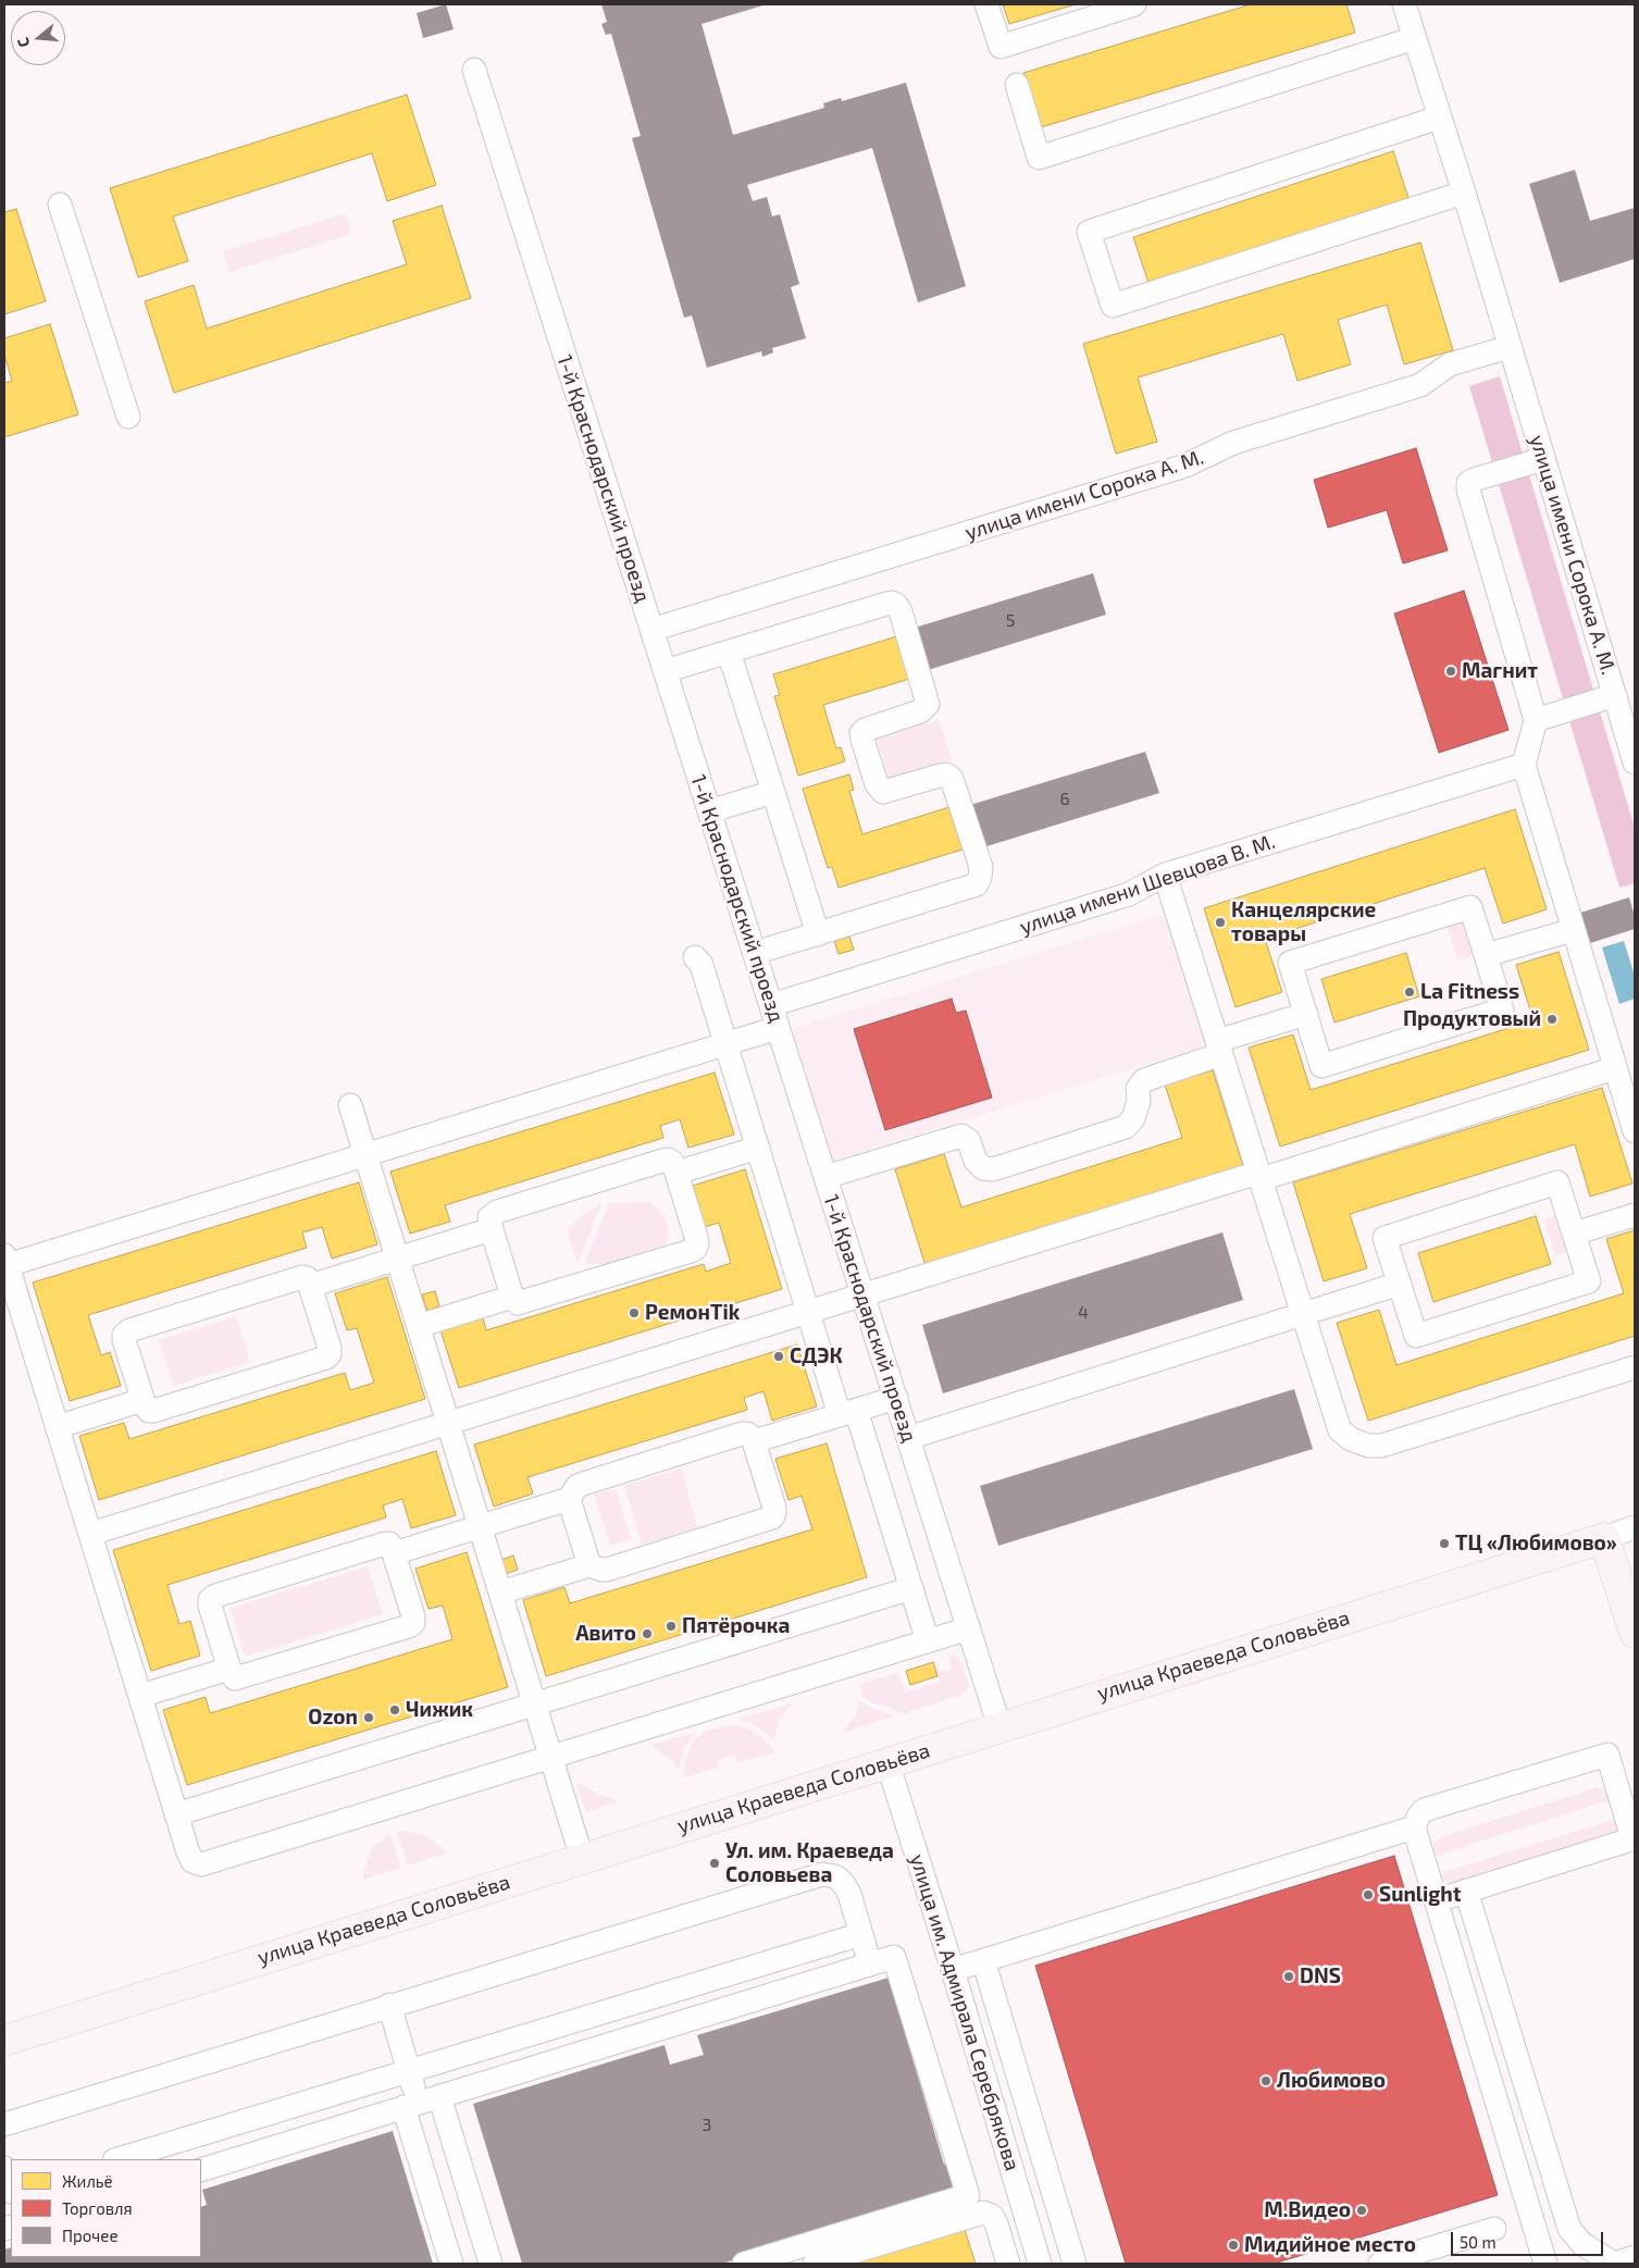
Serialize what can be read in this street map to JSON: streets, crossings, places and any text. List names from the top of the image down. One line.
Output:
{"streets":{"main road":["улица Краеведа Соловьёва"],"street":["1-й Краснодарский проезд","улица имени Сорока А. М.","улица имени Шевцова В. М.","улица им. Адмирала Серебрякова"]},"crossings":[["1-й Краснодарский проезд","улица имени Сорока А. М."],["1-й Краснодарский проезд","улица имени Шевцова В. М."],["1-й Краснодарский проезд","улица Краеведа Соловьёва"],["улица Краеведа Соловьёва","улица им. Адмирала Серебрякова"]],"places":["Магнит","Канцелярские товары","La Fitness","Продуктовый","РемонTik","СДЭК","ТЦ «Любимово»","Пятёрочка","Авито","Чижик","Ozon","Ул. им. Краеведа Соловьева","Sunlight","DNS","Любимово","М.Видео","Мидийное место"],"house_numbers":["5","6","4","3"],"legend":["Жильё","Торговля","Прочее"],"scale_bar":"50 m","north":"left"}
